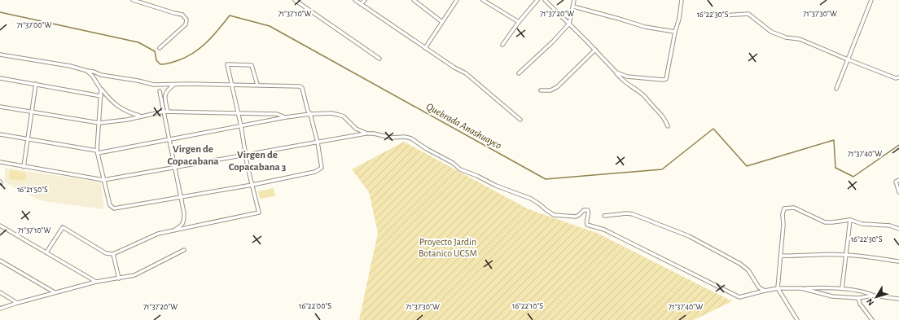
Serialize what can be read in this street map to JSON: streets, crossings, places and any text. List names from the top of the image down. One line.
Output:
{"districts":["Virgen de Copacabana","Virgen de Copacabana 3"],"water":["Quebrada Anashuayco"],"parks":["Proyecto Jardin Botanico UCSM"],"north":"bottom left","coordinates":["71°37'20\"W","71°37'30\"W","71°37'10\"W","16°22'30\"S","71°37'00\"W","71°37'40\"W","16°21'50\"S","16°22'00\"S","16°22'10\"S"]}
